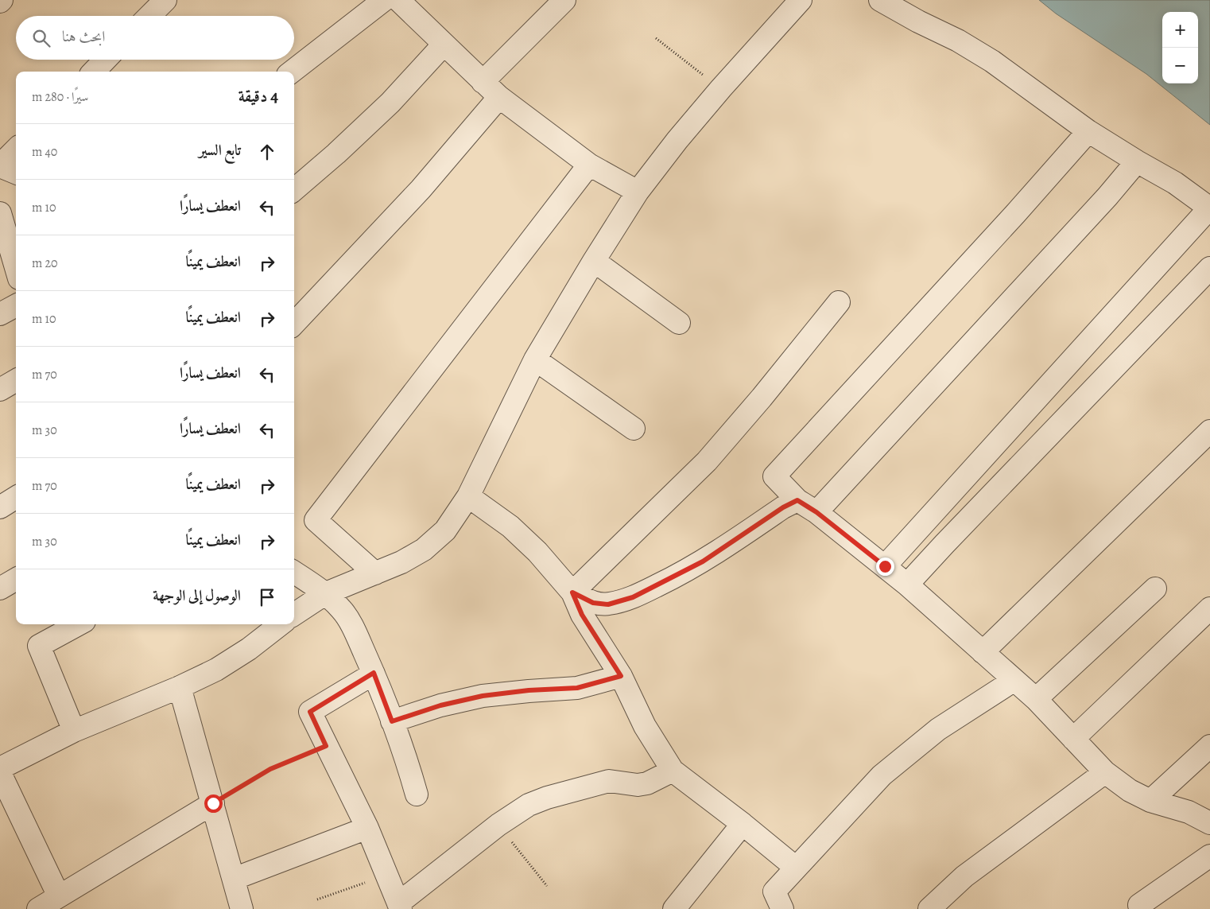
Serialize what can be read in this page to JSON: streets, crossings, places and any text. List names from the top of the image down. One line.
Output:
{"page":{"map_buttons":["+","−"],"search":"ابحث هنا","heading":["4 دقيقة","سيرًا · 280 m"],"list":[["تابع السير","40 m"],["انعطف يسارًا","10 m"],["انعطف يمينًا","20 m"],["انعطف يمينًا","10 m"],["انعطف يسارًا","70 m"],["انعطف يسارًا","30 m"],["انعطف يمينًا","70 m"],["انعطف يمينًا","30 m"],"الوصول إلى الوجهة"]}}
